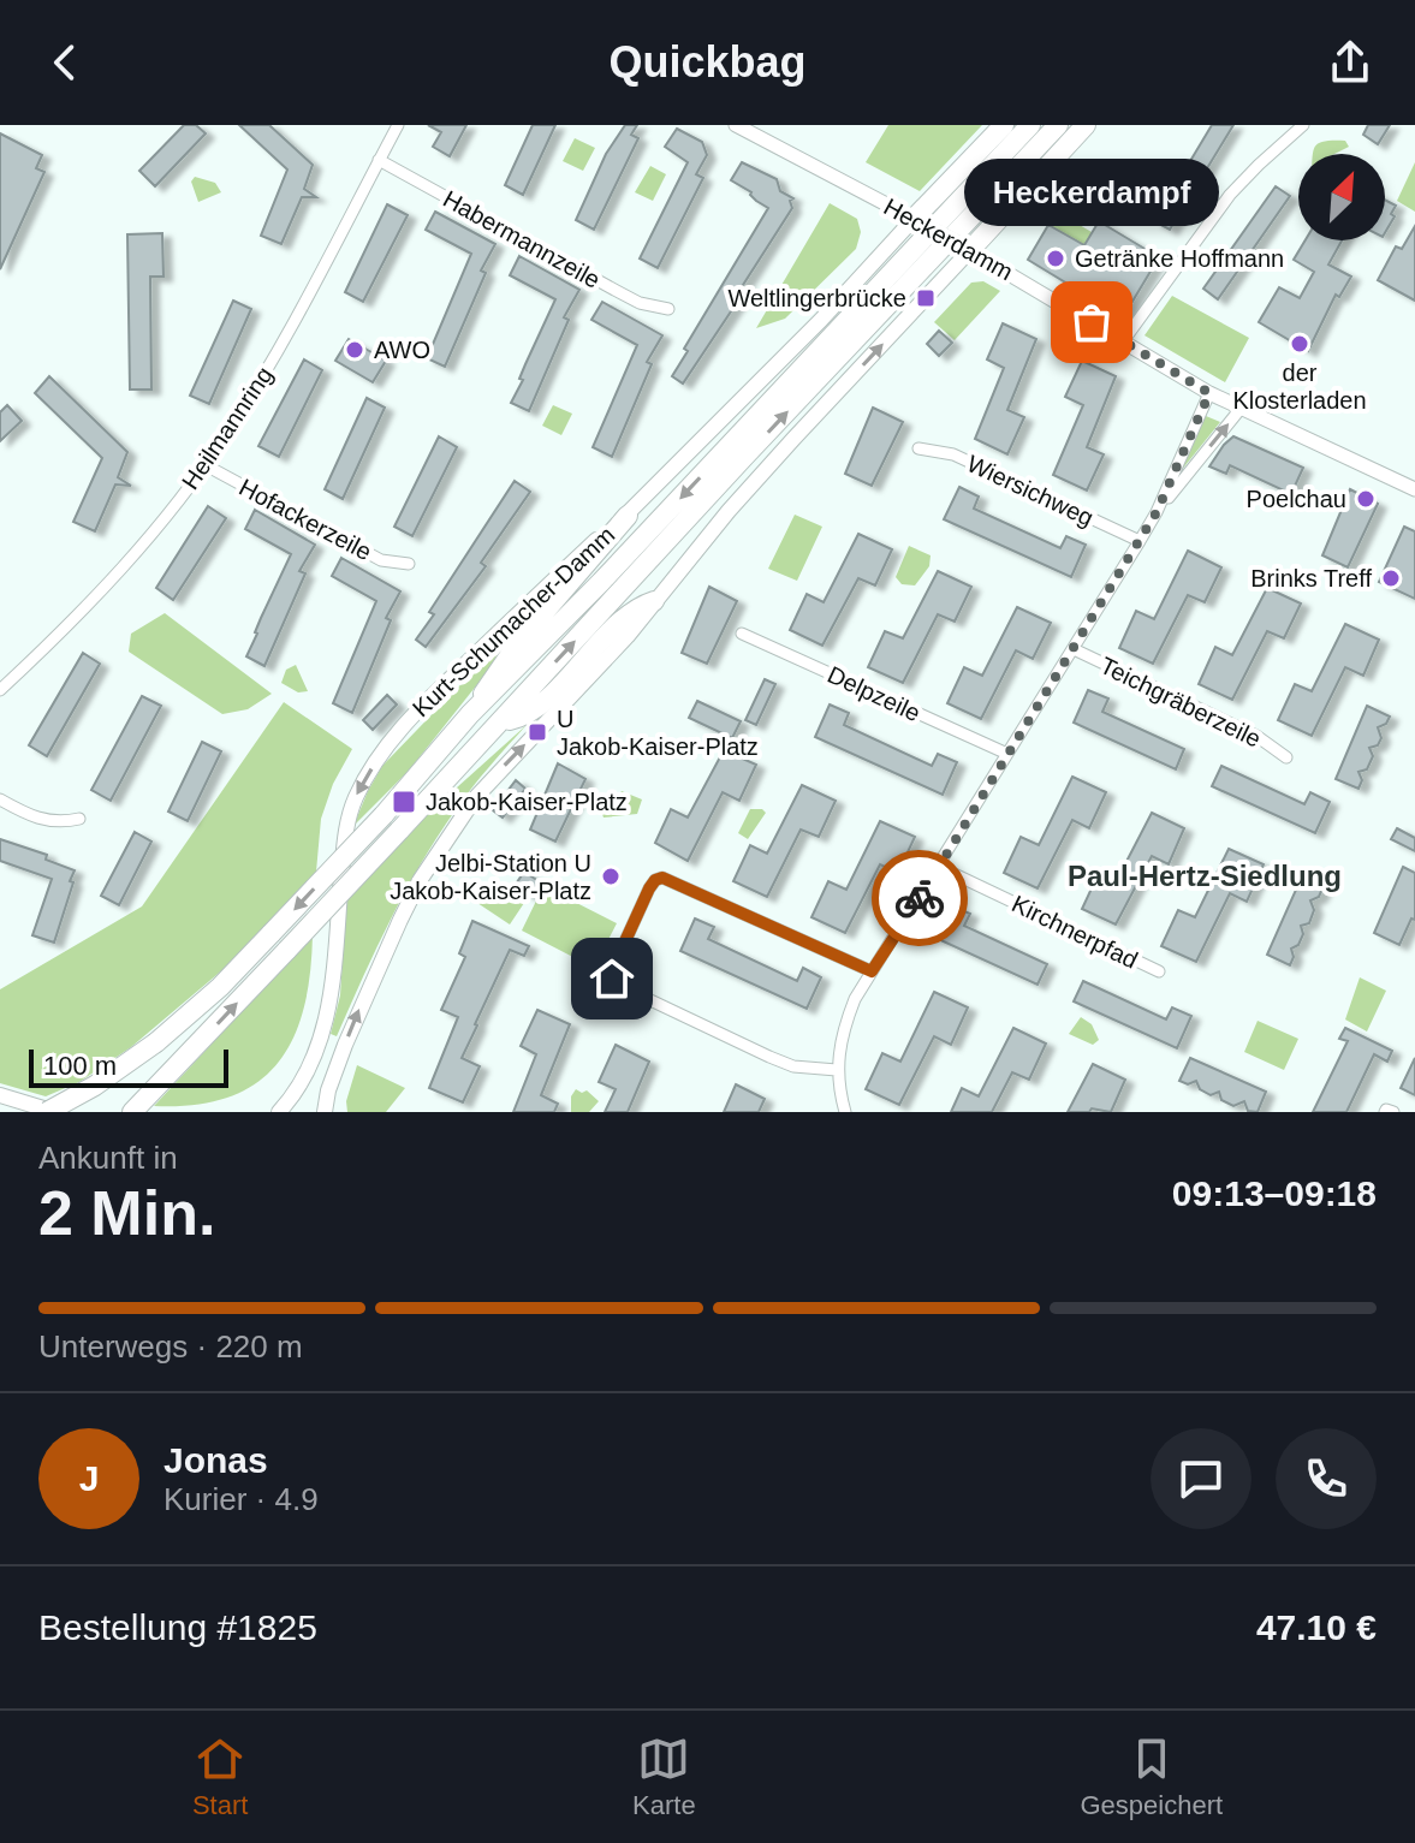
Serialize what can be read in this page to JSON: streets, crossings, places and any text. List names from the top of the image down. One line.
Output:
{"streets":{"main road":["Kurt-Schumacher-Damm"],"street":["Habermannzeile","Heckerdamm","Heilmannring","Wiersichweg","Hofackerzeile","Delpzeile","Teichgräberzeile","Kirchnerpfad"]},"crossings":[["Habermannzeile","Heilmannring"],["Heckerdamm","Kurt-Schumacher-Damm"],["Heilmannring","Hofackerzeile"]],"districts":["Paul-Hertz-Siedlung"],"places":{"other":["Getränke Hoffmann","Heckerdampf","der Klosterladen","AWO","Poelchau","Brinks Treff","Jelbi-Station U Jakob-Kaiser-Platz"],"transit":["Weltlingerbrücke","U Jakob-Kaiser-Platz","Jakob-Kaiser-Platz"]},"scale_bar":"100 m","north":"top right","page":{"header":"Quickbag","bubble":"Heckerdampf","scale":"100 m","heading":["2 Min.","Ankunft in","09:13–09:18"],"panel":["Jonas","Kurier · 4.9","Bestellung #1825","47.10 €"],"bar":"Unterwegs · 220 m","round":"J","tabs":["Start","Karte","Gespeichert"]}}
